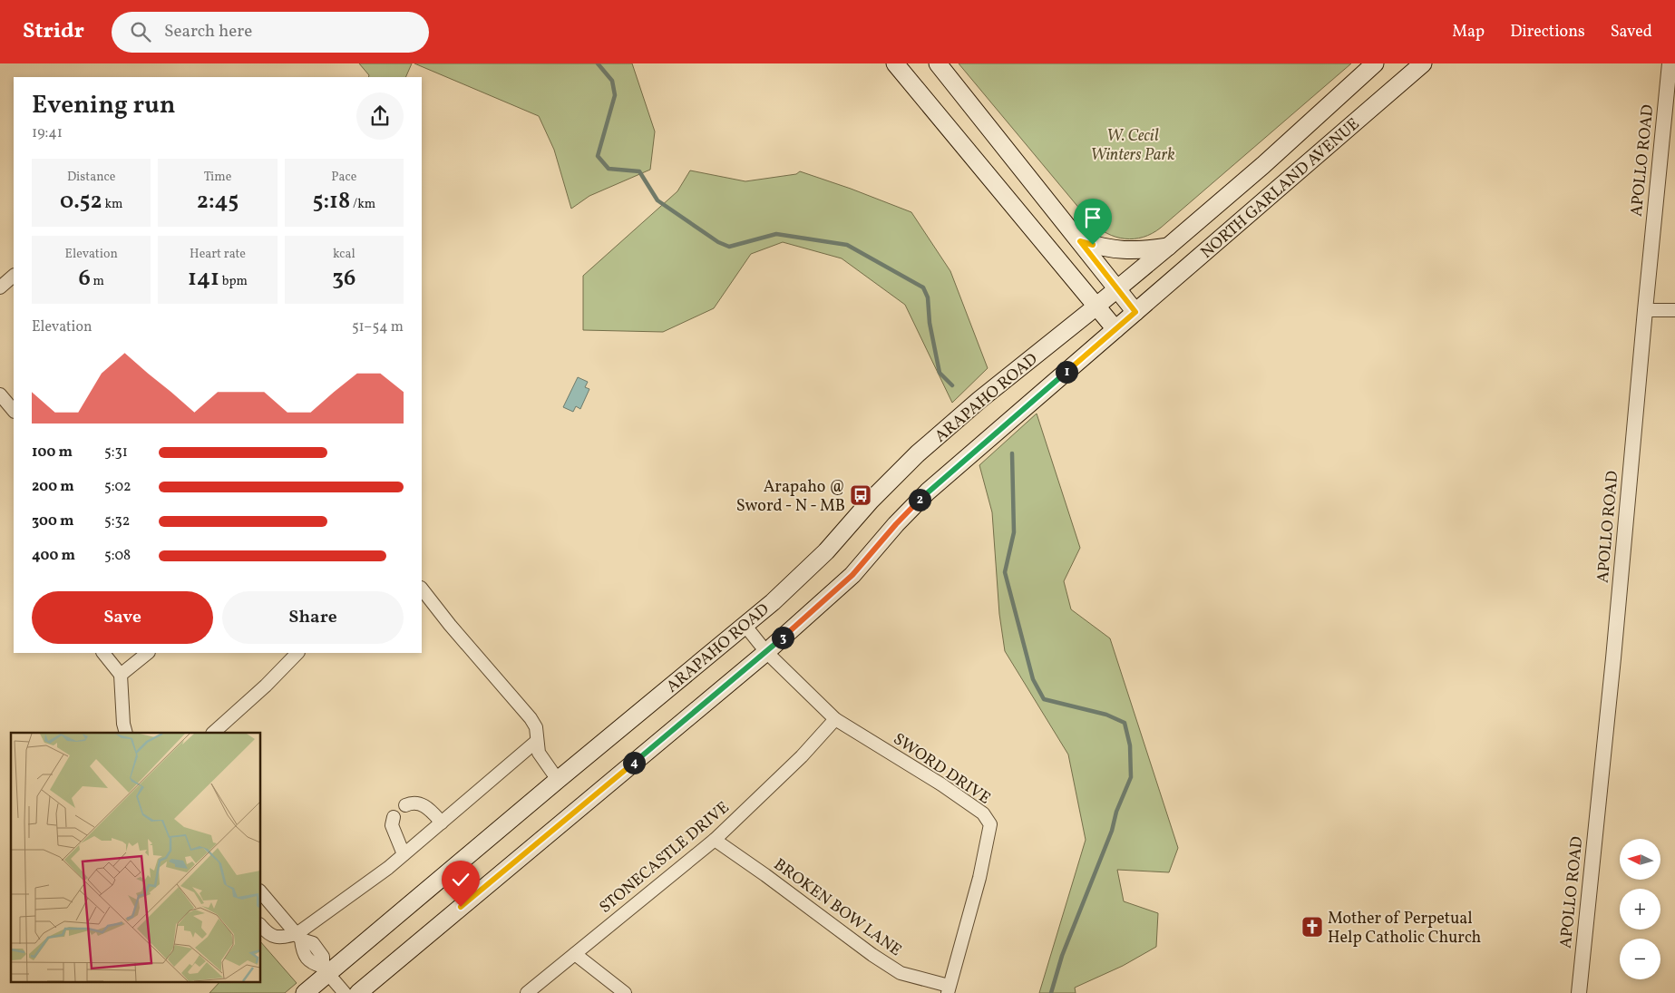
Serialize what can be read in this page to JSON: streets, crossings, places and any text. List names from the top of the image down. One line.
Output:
{"streets":{"main road":["NORTH GARLAND AVENUE","ARAPAHO ROAD"],"street":["APOLLO ROAD","SWORD DRIVE","STONECASTLE DRIVE","BROKEN BOW LANE"]},"crossings":[["NORTH GARLAND AVENUE","ARAPAHO ROAD"],["ARAPAHO ROAD","SWORD DRIVE"],["SWORD DRIVE","STONECASTLE DRIVE"],["SWORD DRIVE","BROKEN BOW LANE"],["STONECASTLE DRIVE","BROKEN BOW LANE"]],"parks":["W. Cecil Winters Park"],"places":{"bus stop":["Arapaho @ Sword - N - MB"],"church":["Mother of Perpetual Help Catholic Church"]},"north":"left","page":{"header":"Stridr","search":"Search here","nav":["Map","Directions","Saved"],"heading":["Evening run","19:41"],"stats":[["Distance","0.52 km"],["Time","2:45"],["Pace","5:18 /km"],["Elevation","6 m"],["Heart rate","141 bpm"],["kcal","36"]],"chart":["Elevation","51–54 m"],"pins":["1","2","3","4"],"list":[{"name":"100 m","note":"5:31"},{"name":"200 m","note":"5:02"},{"name":"300 m","note":"5:32"},{"name":"400 m","note":"5:08"}],"buttons":["Save","Share"],"map_buttons":["+","−"]}}
